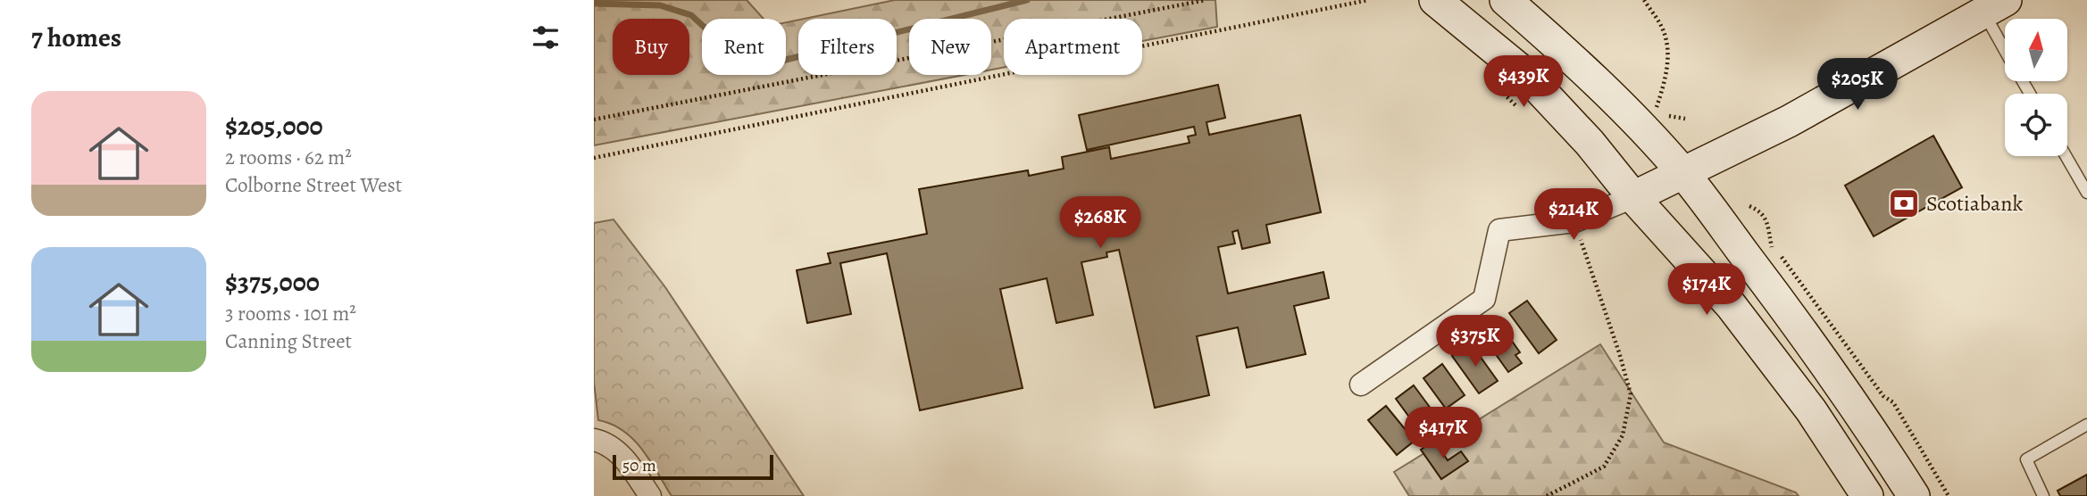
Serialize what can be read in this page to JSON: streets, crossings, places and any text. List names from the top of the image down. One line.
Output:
{"places":{"bank":["Scotiabank"]},"scale_bar":"50 m","north":"top","page":{"heading":"7 homes","chip":["Buy","Rent","Filters","New","Apartment"],"price":["$439K","$205K","$214K","$268K","$174K","$375K","$417K"],"list":[{"name":"$205,000","note":"2 rooms · 62 m² · Colborne Street West"},{"name":"$375,000","note":"3 rooms · 101 m² · Canning Street"}],"scale":"50 m"}}
